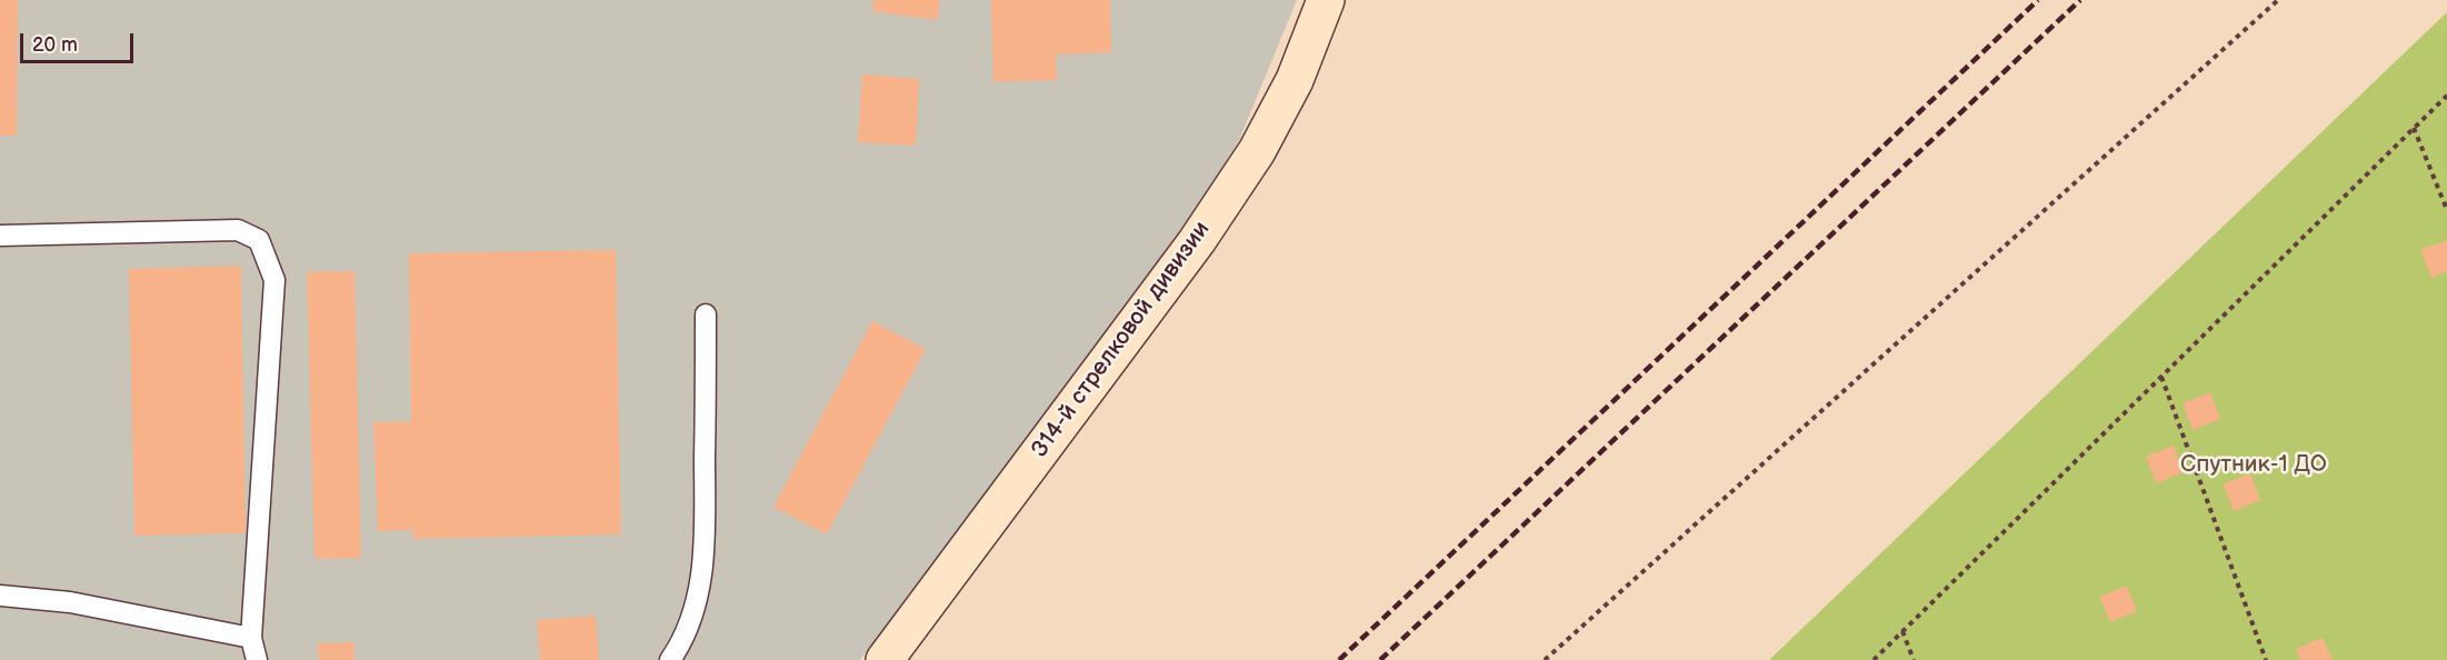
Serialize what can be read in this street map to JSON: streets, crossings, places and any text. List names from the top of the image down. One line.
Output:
{"streets":{"street":["314-й стрелковой дивизии"]},"parks":["Спутник-1 ДО"],"scale_bar":"20 m"}
